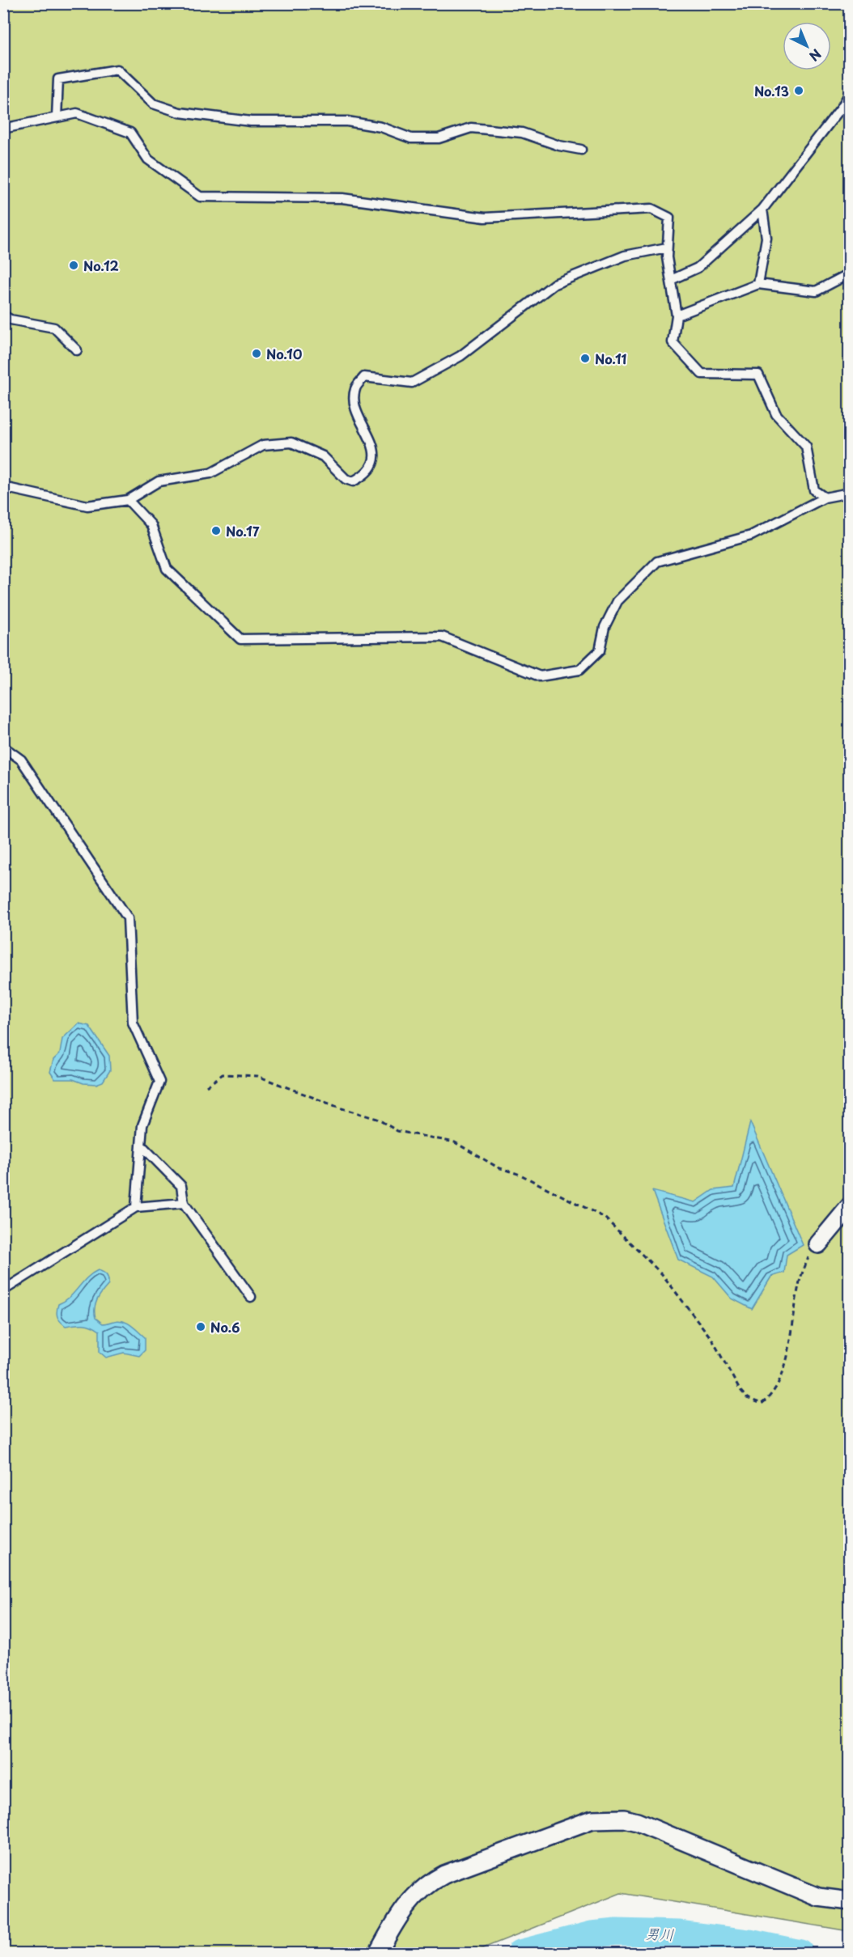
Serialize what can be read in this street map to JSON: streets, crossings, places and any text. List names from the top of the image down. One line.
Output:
{"water":["男川"],"places":["No.13","No.12","No.10","No.11","No.17","No.6"],"north":"bottom right"}
